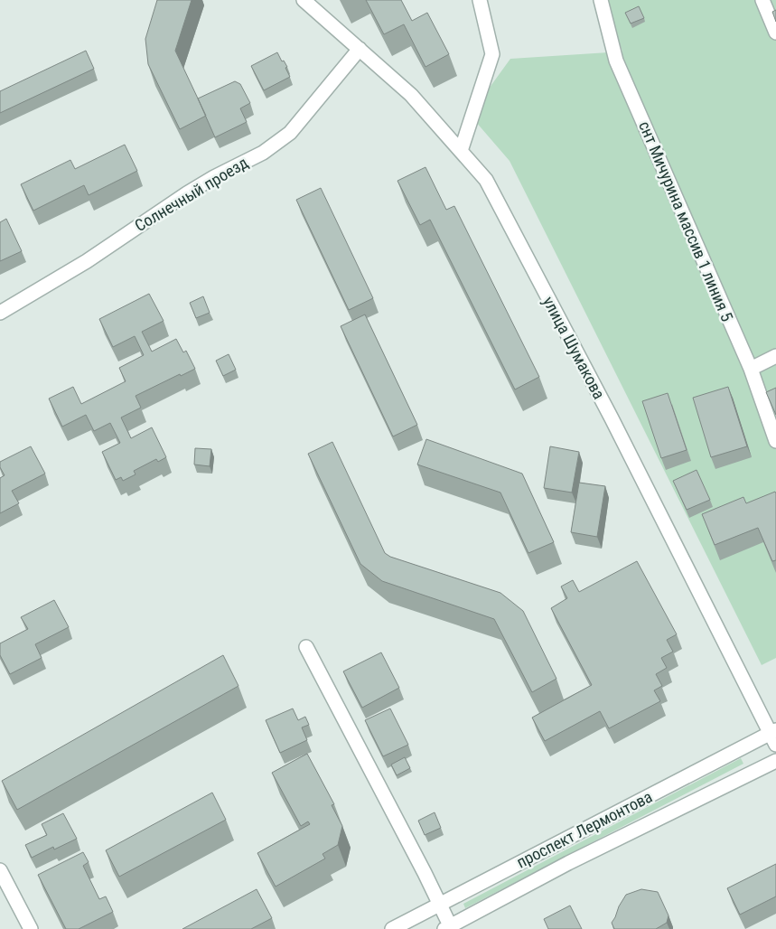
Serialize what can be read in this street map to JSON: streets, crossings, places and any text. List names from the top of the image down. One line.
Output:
{"streets":{"street":["Солнечный проезд","снт Мичурина массив 1 линия 5","улица Шумакова","проспект Лермонтова"]},"crossings":[["Солнечный проезд","улица Шумакова"],["улица Шумакова","проспект Лермонтова"]]}
